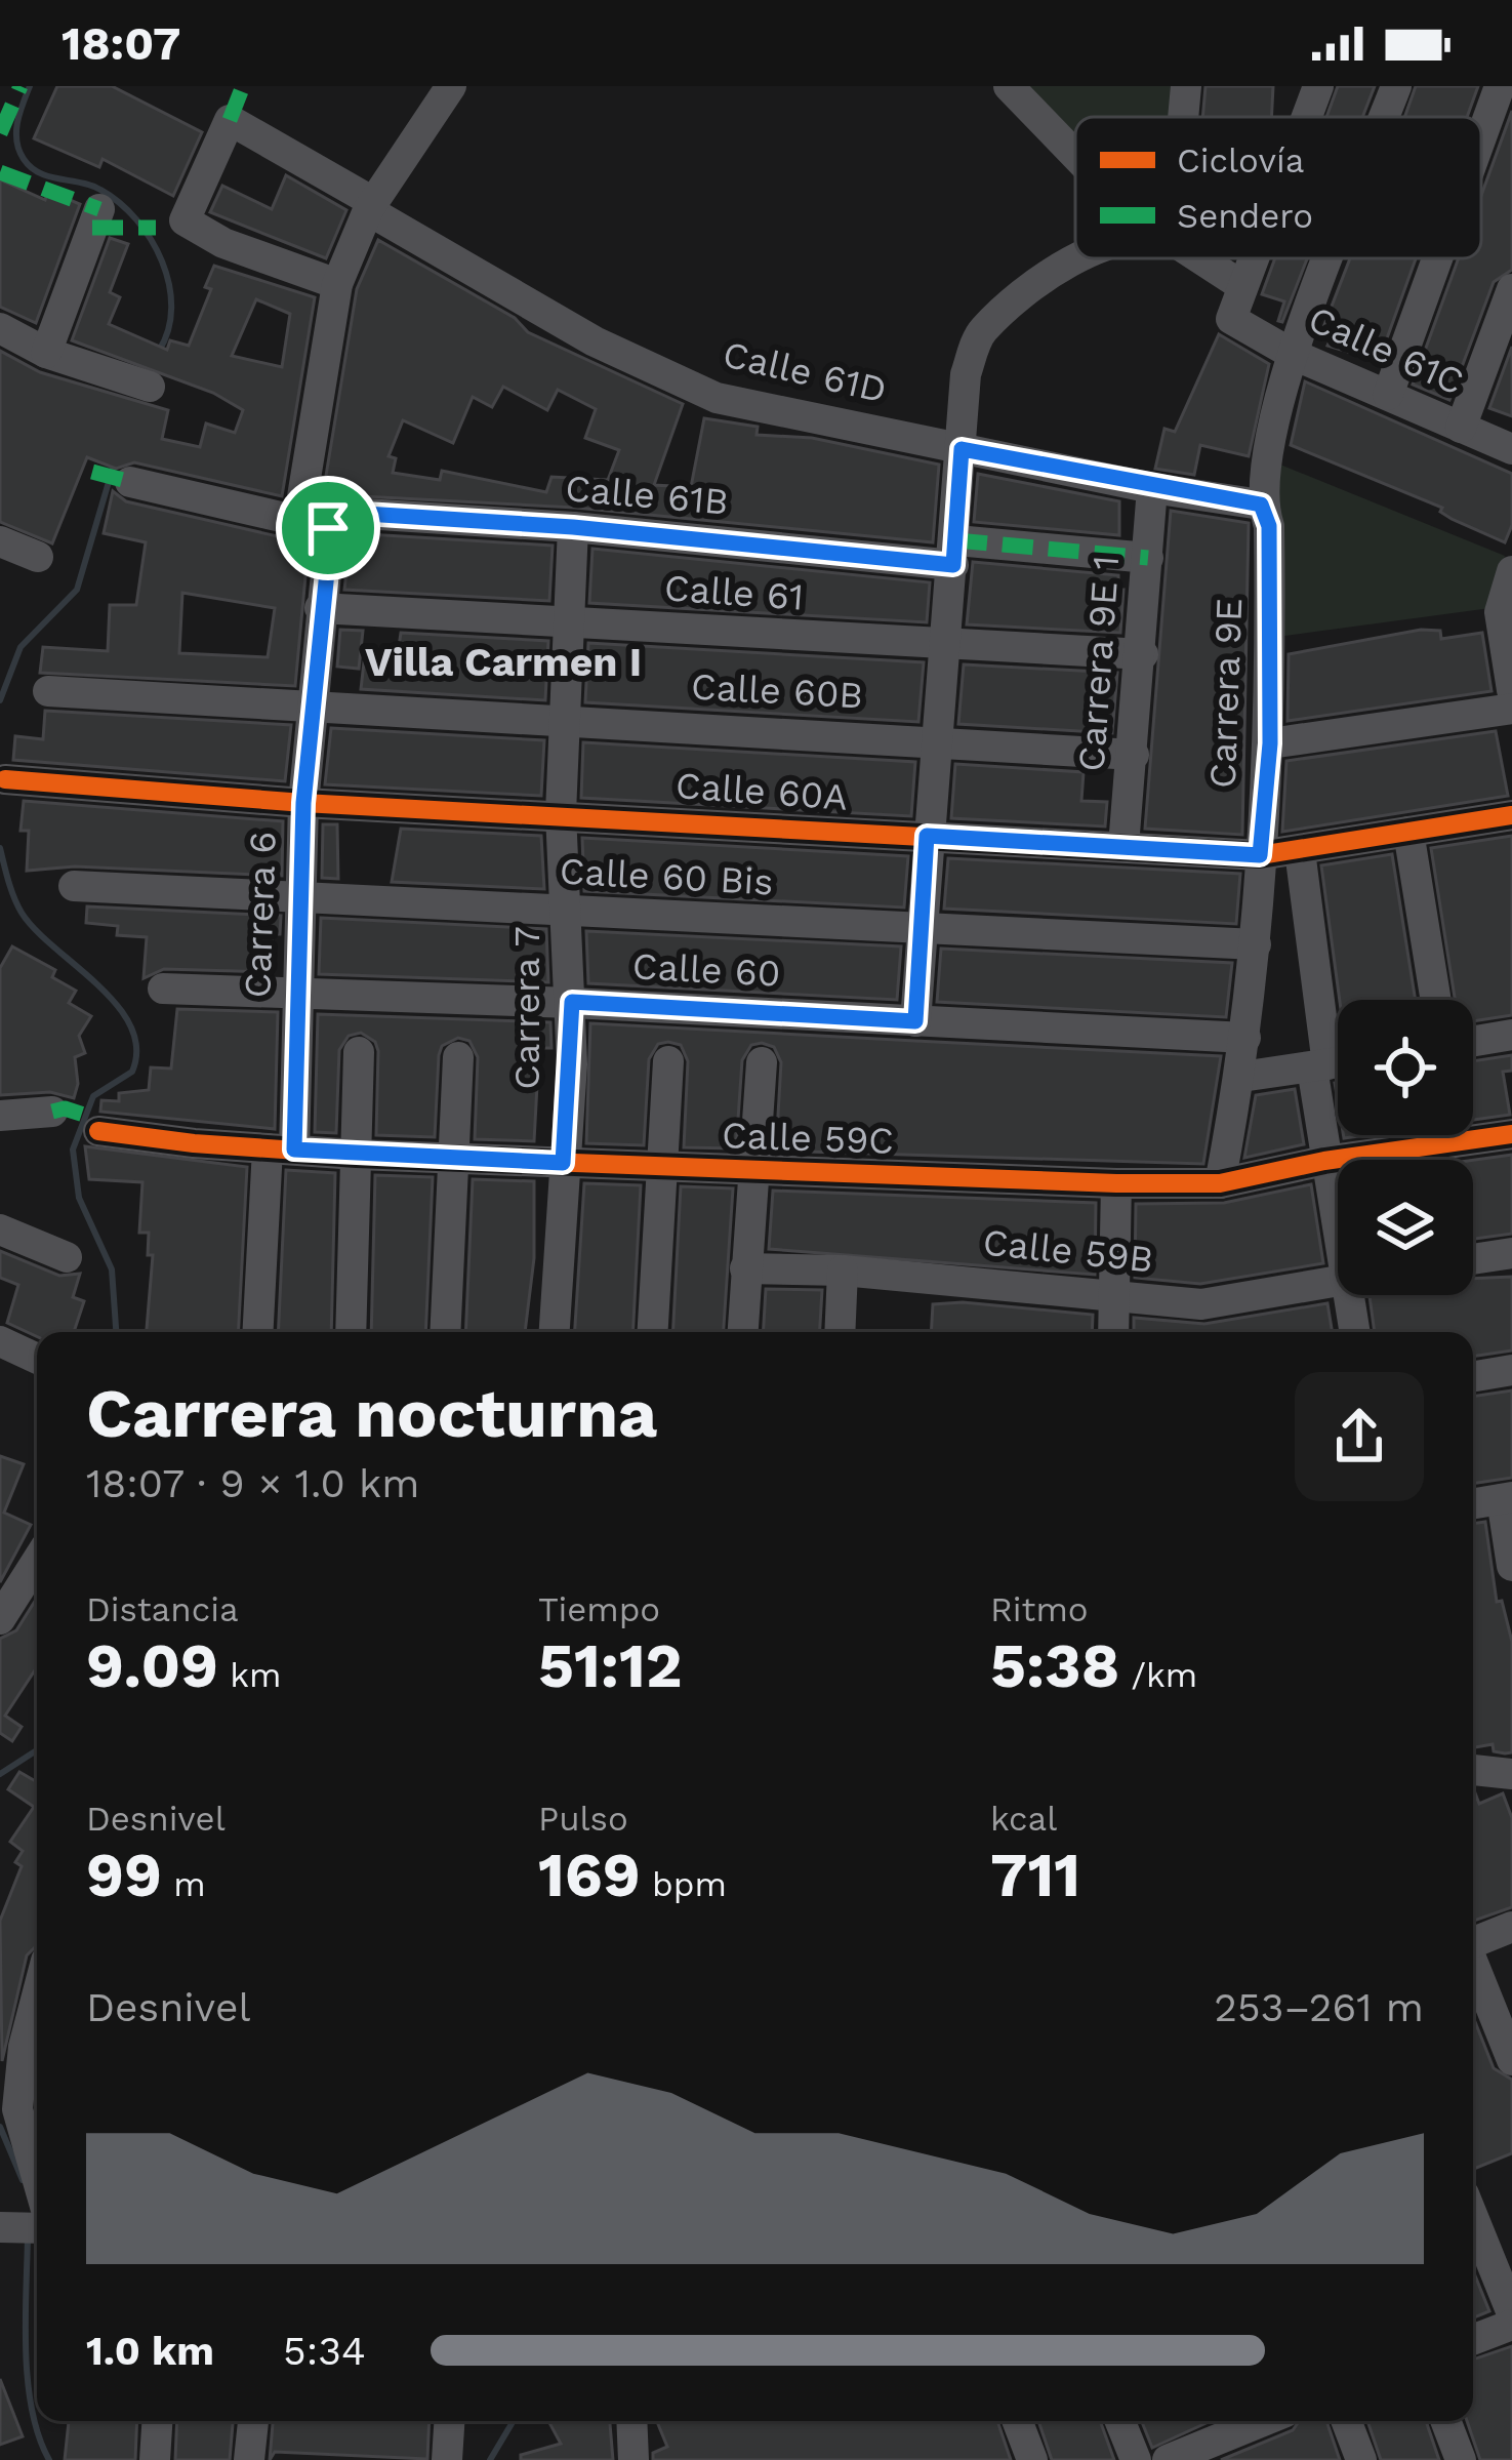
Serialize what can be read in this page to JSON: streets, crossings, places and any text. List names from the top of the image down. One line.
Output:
{"streets":{"street":["Calle 61C","Calle 61D","Calle 61B","Calle 61","Carrera 9E 1","Calle 60B","Carrera 9E","Calle 60A","Calle 60 Bis","Carrera 6","Calle 60","Carrera 7","Calle 59C","Calle 59B"]},"crossings":[["Calle 61C","Carrera 9E"],["Calle 61D","Carrera 9E 1"],["Calle 61D","Carrera 9E"],["Calle 61B","Carrera 9E 1"],["Calle 61B","Carrera 6"],["Calle 61B","Carrera 7"],["Calle 61","Carrera 9E 1"],["Calle 61","Carrera 6"],["Calle 61","Carrera 7"],["Carrera 9E 1","Calle 60B"],["Carrera 9E 1","Calle 60A"],["Calle 60B","Carrera 6"],["Calle 60B","Carrera 7"],["Carrera 9E","Calle 60A"],["Carrera 9E","Calle 60 Bis"],["Carrera 9E","Calle 60"],["Carrera 9E","Calle 59C"],["Calle 60A","Carrera 6"],["Calle 60A","Carrera 7"],["Calle 60 Bis","Carrera 6"],["Calle 60 Bis","Carrera 7"],["Carrera 6","Calle 60"],["Carrera 6","Calle 59C"],["Calle 60","Carrera 7"],["Carrera 7","Calle 59C"]],"districts":["Villa Carmen I"],"legend":["Ciclovía","Sendero"],"page":{"status":"18:07","heading":["Carrera nocturna","18:07 · 9 × 1.0 km"],"stats":[["Distancia","9.09 km"],["Tiempo","51:12"],["Ritmo","5:38 /km"],["Desnivel","99 m"],["Pulso","169 bpm"],["kcal","711"]],"chart":["Desnivel","253–261 m"],"list":[{"name":"1.0 km","note":"5:34"}]}}
